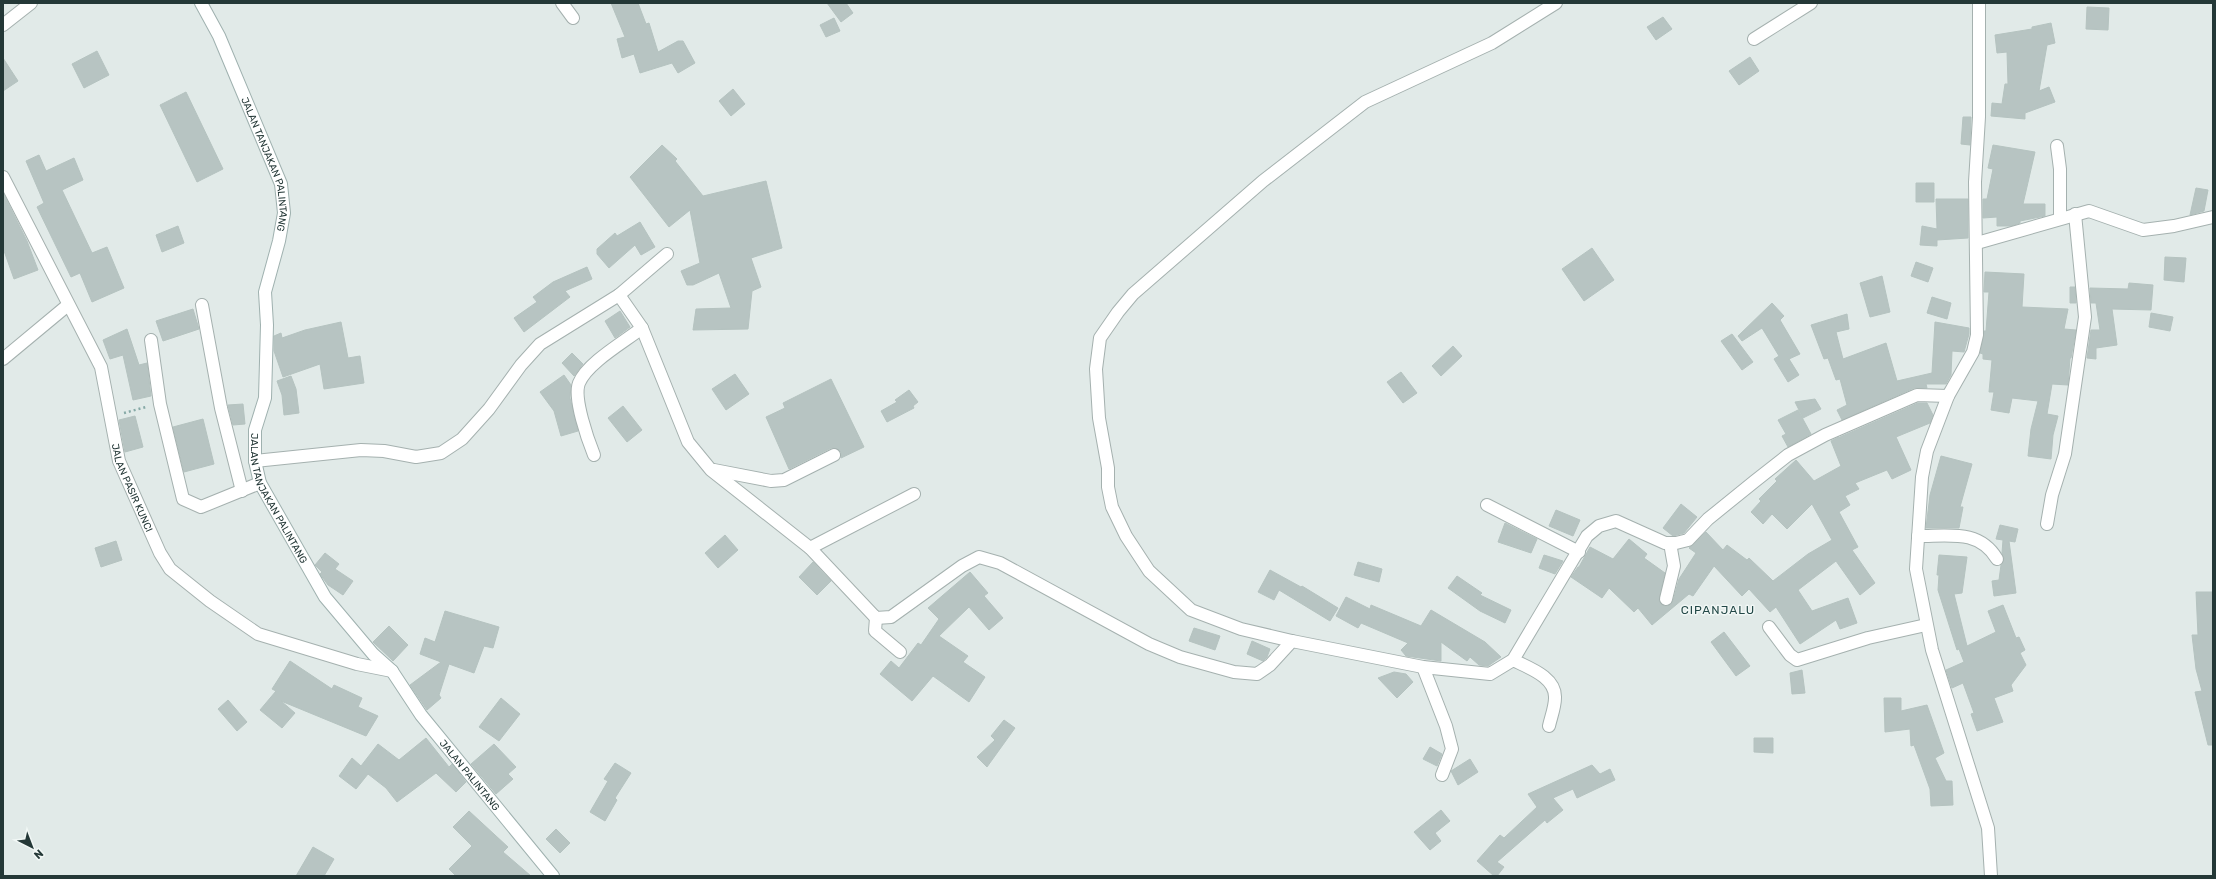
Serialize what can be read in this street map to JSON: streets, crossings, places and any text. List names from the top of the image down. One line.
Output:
{"streets":{"street":["JALAN TANJAKAN PALINTANG","JALAN PASIR KUNCI","JALAN PALINTANG"]},"crossings":[["JALAN TANJAKAN PALINTANG","JALAN PASIR KUNCI"],["JALAN TANJAKAN PALINTANG","JALAN PALINTANG"],["JALAN PASIR KUNCI","JALAN PALINTANG"]],"districts":["CIPANJALU"],"north":"bottom right"}
